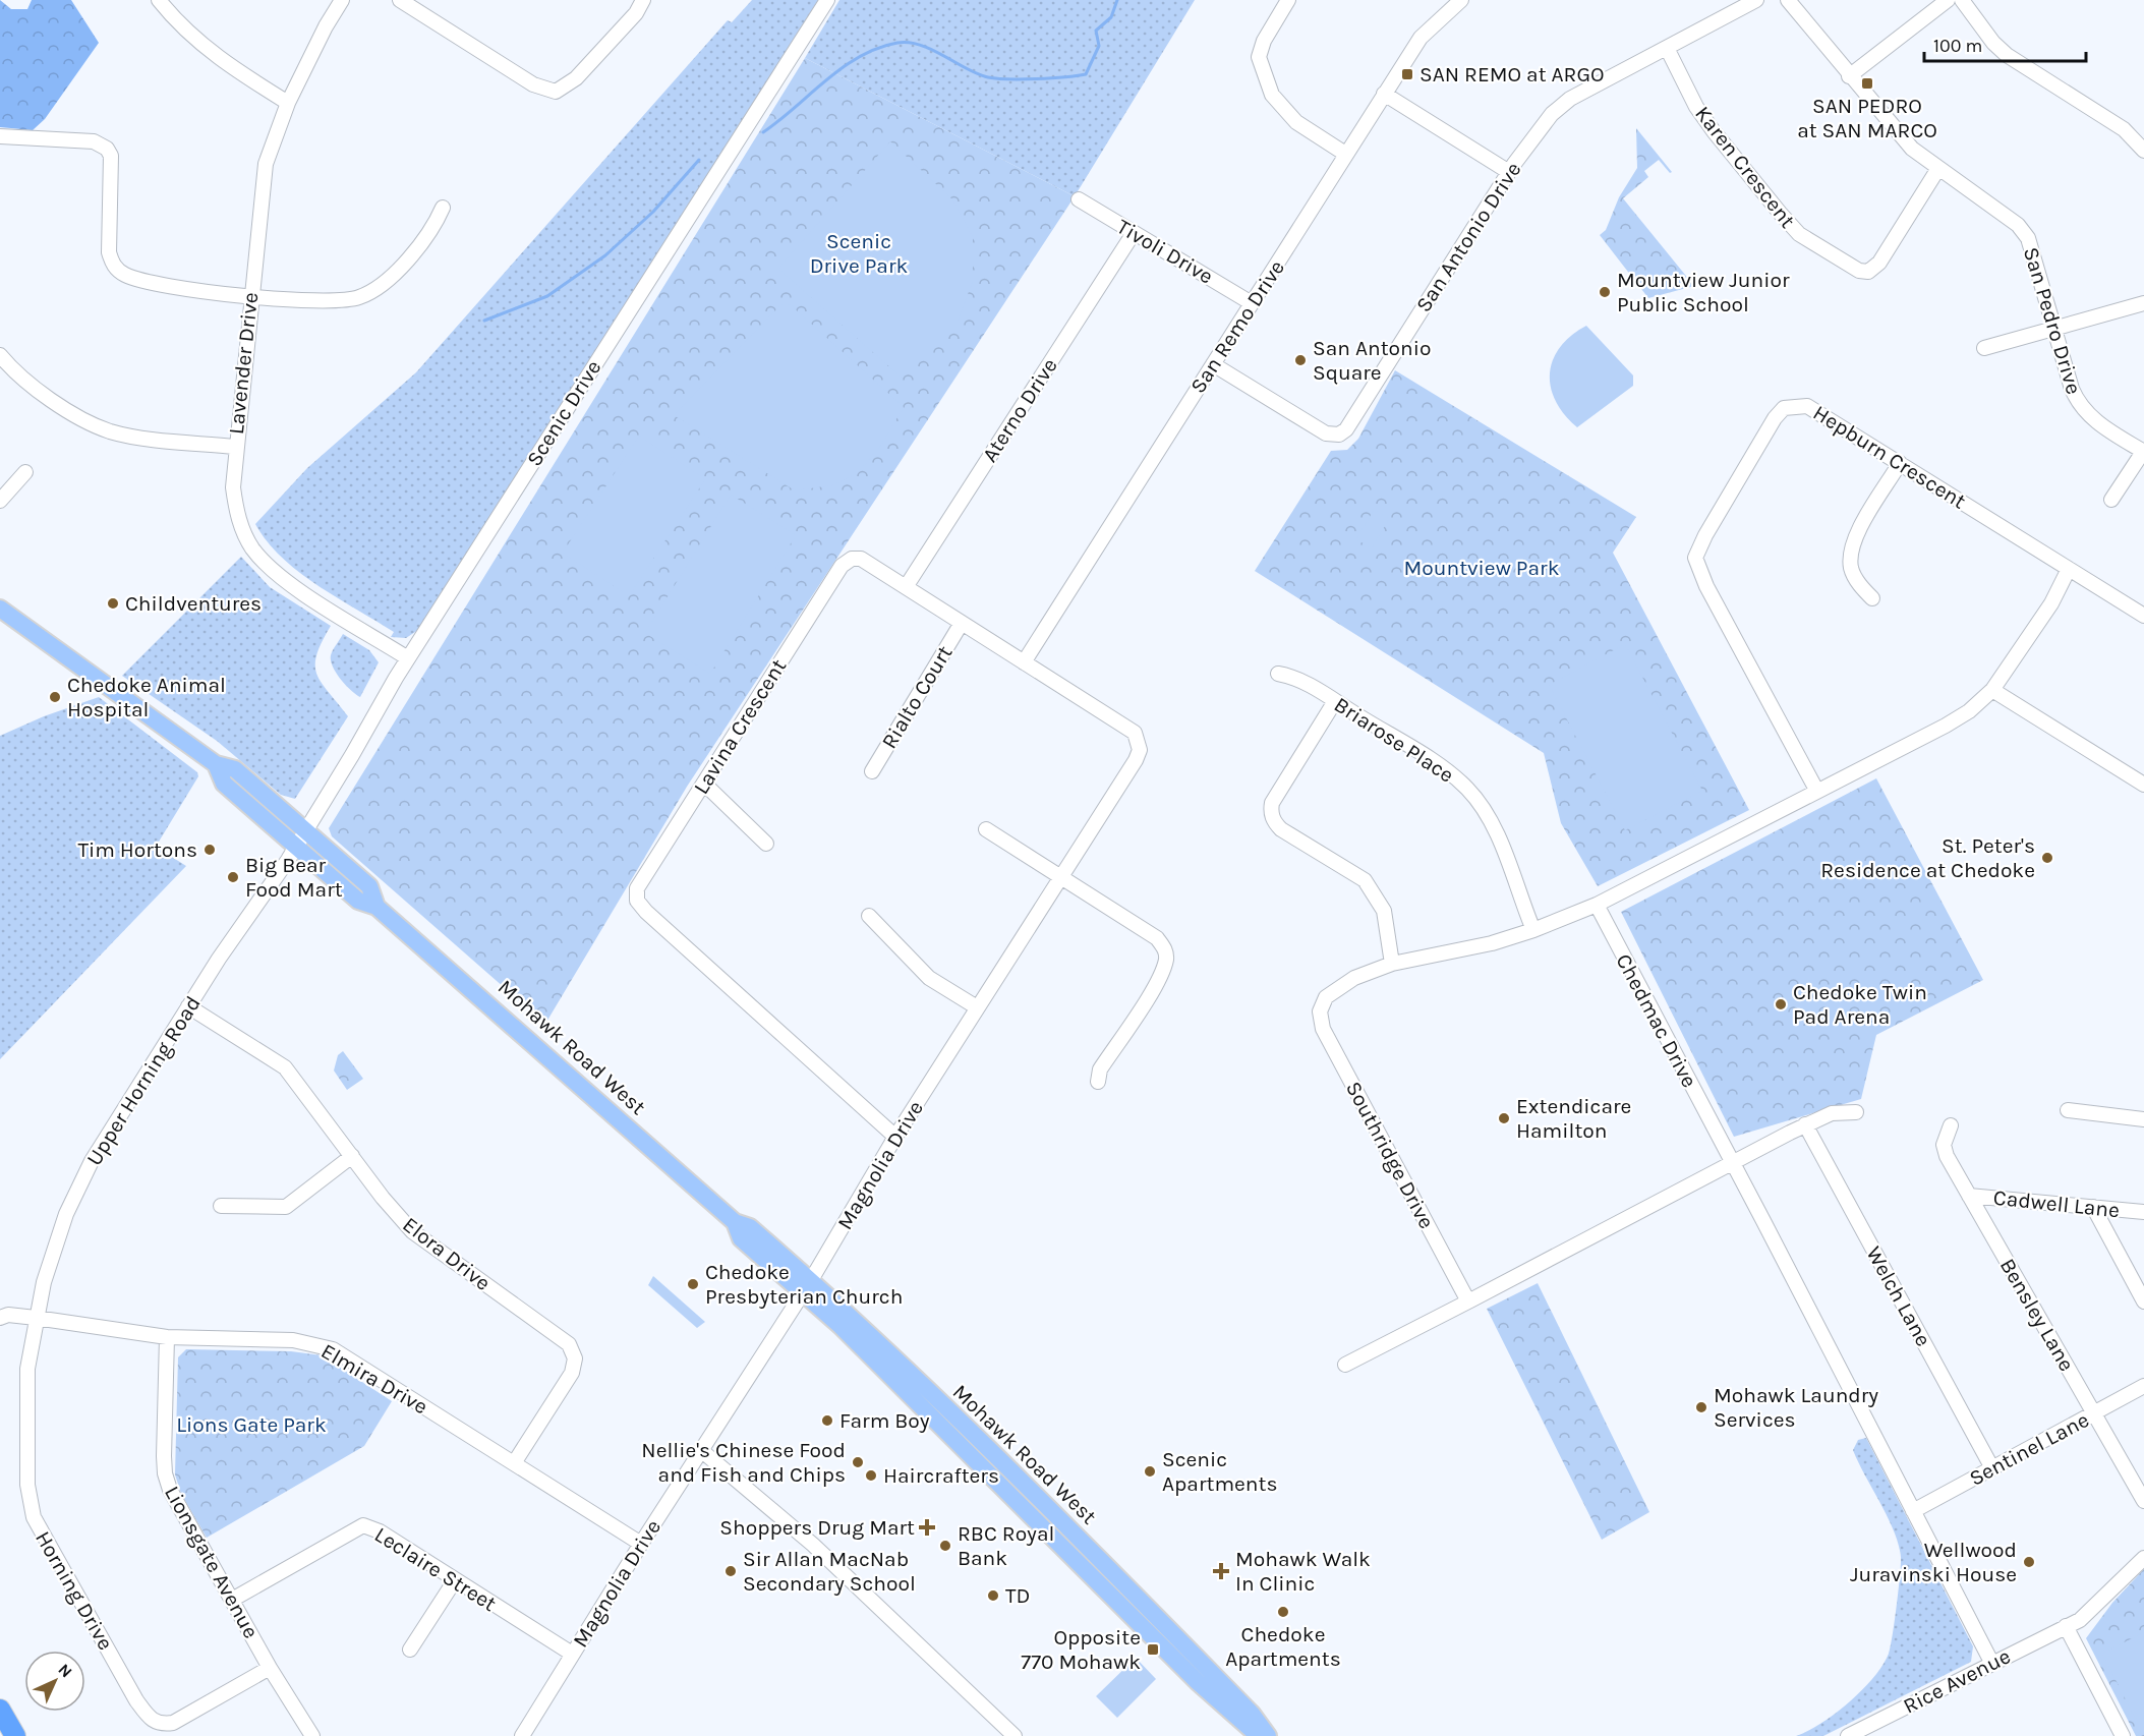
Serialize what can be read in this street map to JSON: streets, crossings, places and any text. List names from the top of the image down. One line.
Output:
{"streets":{"main road":["Mohawk Road West"],"street":["Karen Crescent","San Antonio Drive","Tivoli Drive","San Pedro Drive","San Remo Drive","Lavender Drive","Aterno Drive","Scenic Drive","Hepburn Crescent","Rialto Court","Lavina Crescent","Briarose Place","Chedmac Drive","Upper Horning Road","Southridge Drive","Magnolia Drive","Cadwell Lane","Elora Drive","Welch Lane","Bensley Lane","Elmira Drive","Sentinel Lane","Lionsgate Avenue","Leclaire Street","Horning Drive","Rice Avenue"]},"crossings":[["Karen Crescent","San Antonio Drive"],["Karen Crescent","San Pedro Drive"],["San Antonio Drive","San Remo Drive"],["Tivoli Drive","San Remo Drive"],["Tivoli Drive","Aterno Drive"],["San Remo Drive","Lavina Crescent"],["Lavender Drive","Scenic Drive"],["Aterno Drive","Lavina Crescent"],["Scenic Drive","Mohawk Road West"],["Scenic Drive","Upper Horning Road"],["Rialto Court","Lavina Crescent"],["Lavina Crescent","Magnolia Drive"],["Briarose Place","Southridge Drive"],["Chedmac Drive","Southridge Drive"],["Chedmac Drive","Sentinel Lane"],["Chedmac Drive","Rice Avenue"],["Mohawk Road West","Upper Horning Road"],["Mohawk Road West","Magnolia Drive"],["Upper Horning Road","Elora Drive"],["Upper Horning Road","Elmira Drive"],["Upper Horning Road","Horning Drive"],["Magnolia Drive","Elmira Drive"],["Magnolia Drive","Leclaire Street"],["Cadwell Lane","Bensley Lane"],["Elora Drive","Elmira Drive"],["Welch Lane","Sentinel Lane"],["Bensley Lane","Sentinel Lane"],["Elmira Drive","Lionsgate Avenue"],["Elmira Drive","Horning Drive"],["Lionsgate Avenue","Leclaire Street"],["Lionsgate Avenue","Horning Drive"]],"parks":["Scenic Drive Park","Mountview Park","Lions Gate Park"],"places":{"transit":["SAN REMO at ARGO","SAN PEDRO at SAN MARCO","Opposite 770 Mohawk"],"other":["Mountview Junior Public School","San Antonio Square","Childventures","Chedoke Animal Hospital","Tim Hortons","St. Peter's Residence at Chedoke","Big Bear Food Mart","Chedoke Twin Pad Arena","Extendicare Hamilton","Chedoke Presbyterian Church","Mohawk Laundry Services","Farm Boy","Nellie's Chinese Food and Fish and Chips","Scenic Apartments","Haircrafters","RBC Royal Bank","Wellwood Juravinski House","Sir Allan MacNab Secondary School","TD","Chedoke Apartments"],"health":["Shoppers Drug Mart","Mohawk Walk In Clinic"]},"scale_bar":"100 m","north":"top right"}
